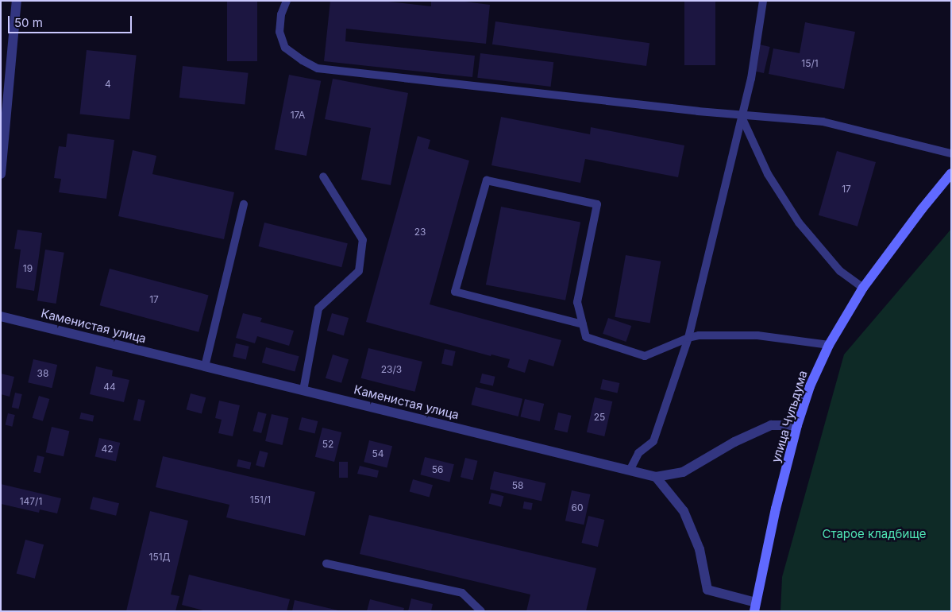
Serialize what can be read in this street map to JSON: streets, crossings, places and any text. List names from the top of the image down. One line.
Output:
{"streets":{"main road":["улица Чульдума"],"street":["Каменистая улица"]},"crossings":[["Каменистая улица","улица Чульдума"]],"parks":["Старое кладбище"],"house_numbers":["15/1","4","17А","17","23","19","17","23/3","38","44","25","52","42","54","56","58","151/1","147/1","60","151Д"],"scale_bar":"50 m"}
